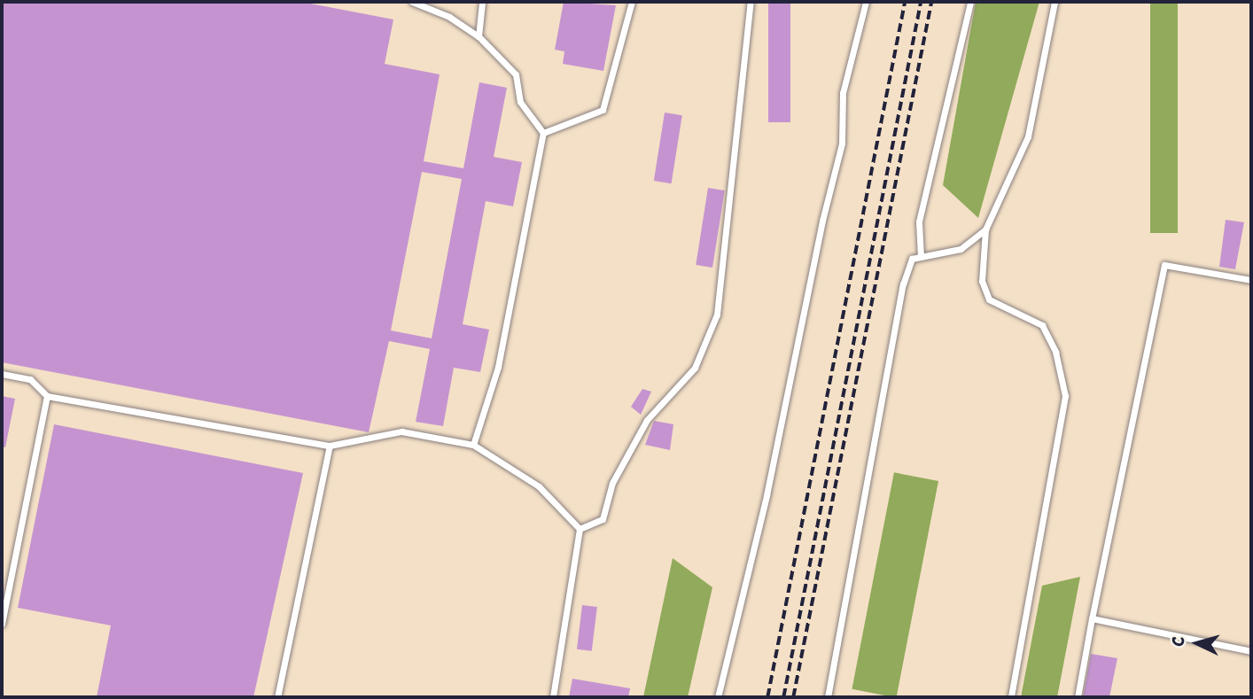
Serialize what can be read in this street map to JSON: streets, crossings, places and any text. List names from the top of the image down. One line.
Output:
{"north":"left"}
